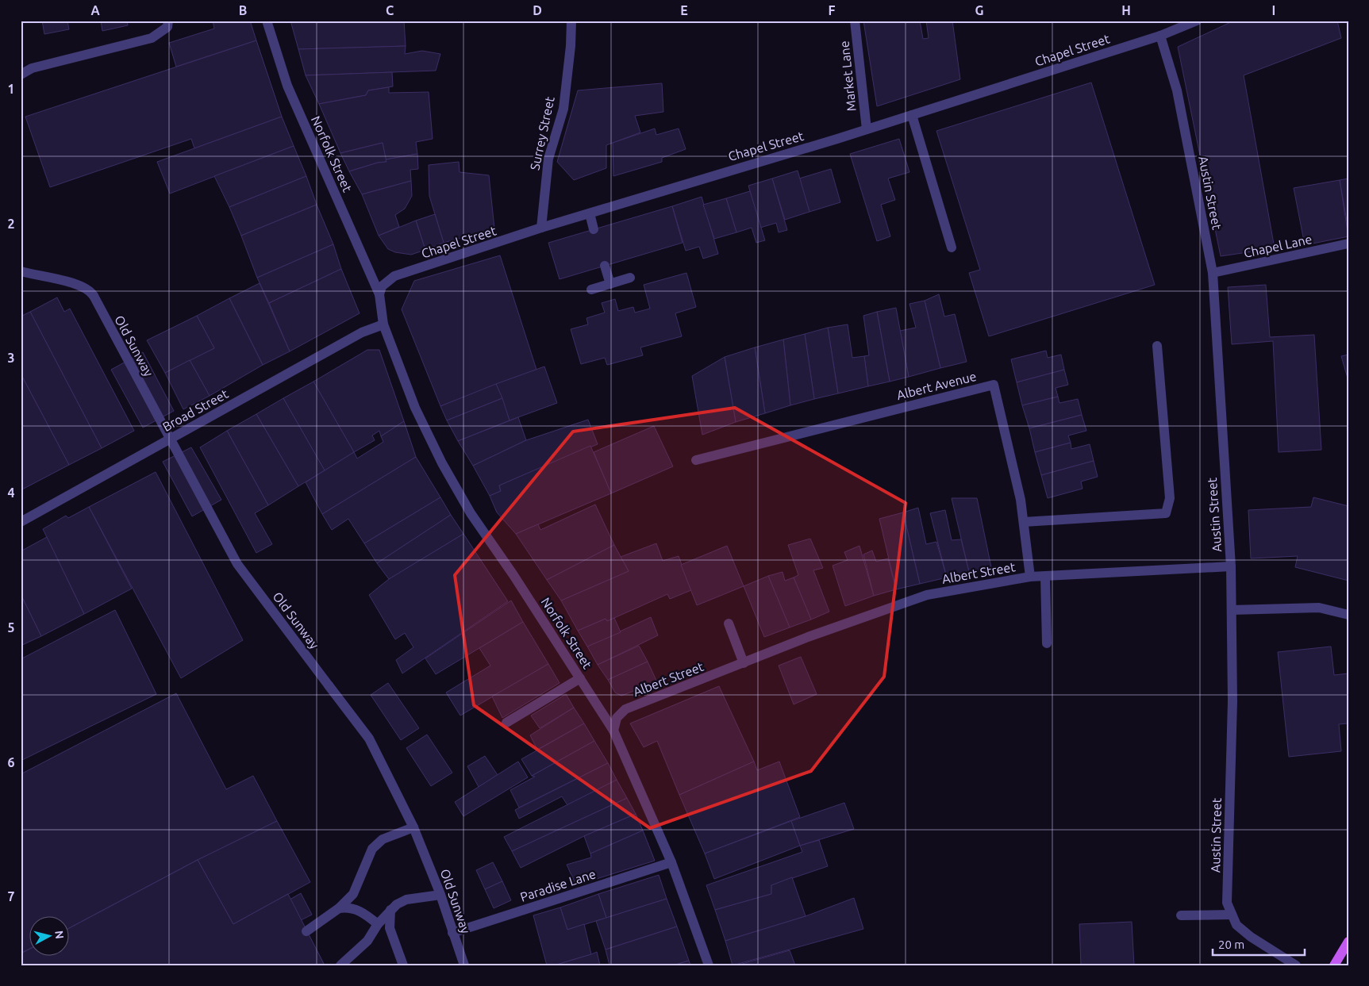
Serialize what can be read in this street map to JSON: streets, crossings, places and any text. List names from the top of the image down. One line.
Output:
{"streets":{"street":["Chapel Street","Market Lane","Surrey Street","Norfolk Street","Austin Street","Chapel Lane","Old Sunway","Albert Avenue","Broad Street","Albert Street","Paradise Lane"]},"crossings":[["Chapel Street","Market Lane"],["Chapel Street","Surrey Street"],["Chapel Street","Norfolk Street"],["Chapel Street","Austin Street"],["Norfolk Street","Broad Street"],["Norfolk Street","Albert Street"],["Norfolk Street","Paradise Lane"],["Austin Street","Chapel Lane"],["Austin Street","Albert Street"],["Old Sunway","Paradise Lane"],["Albert Avenue","Albert Street"]],"scale_bar":"20 m","north":"right","grid":{"columns":["A","B","C","D","E","F","G","H","I"],"rows":["1","2","3","4","5","6","7"]}}
